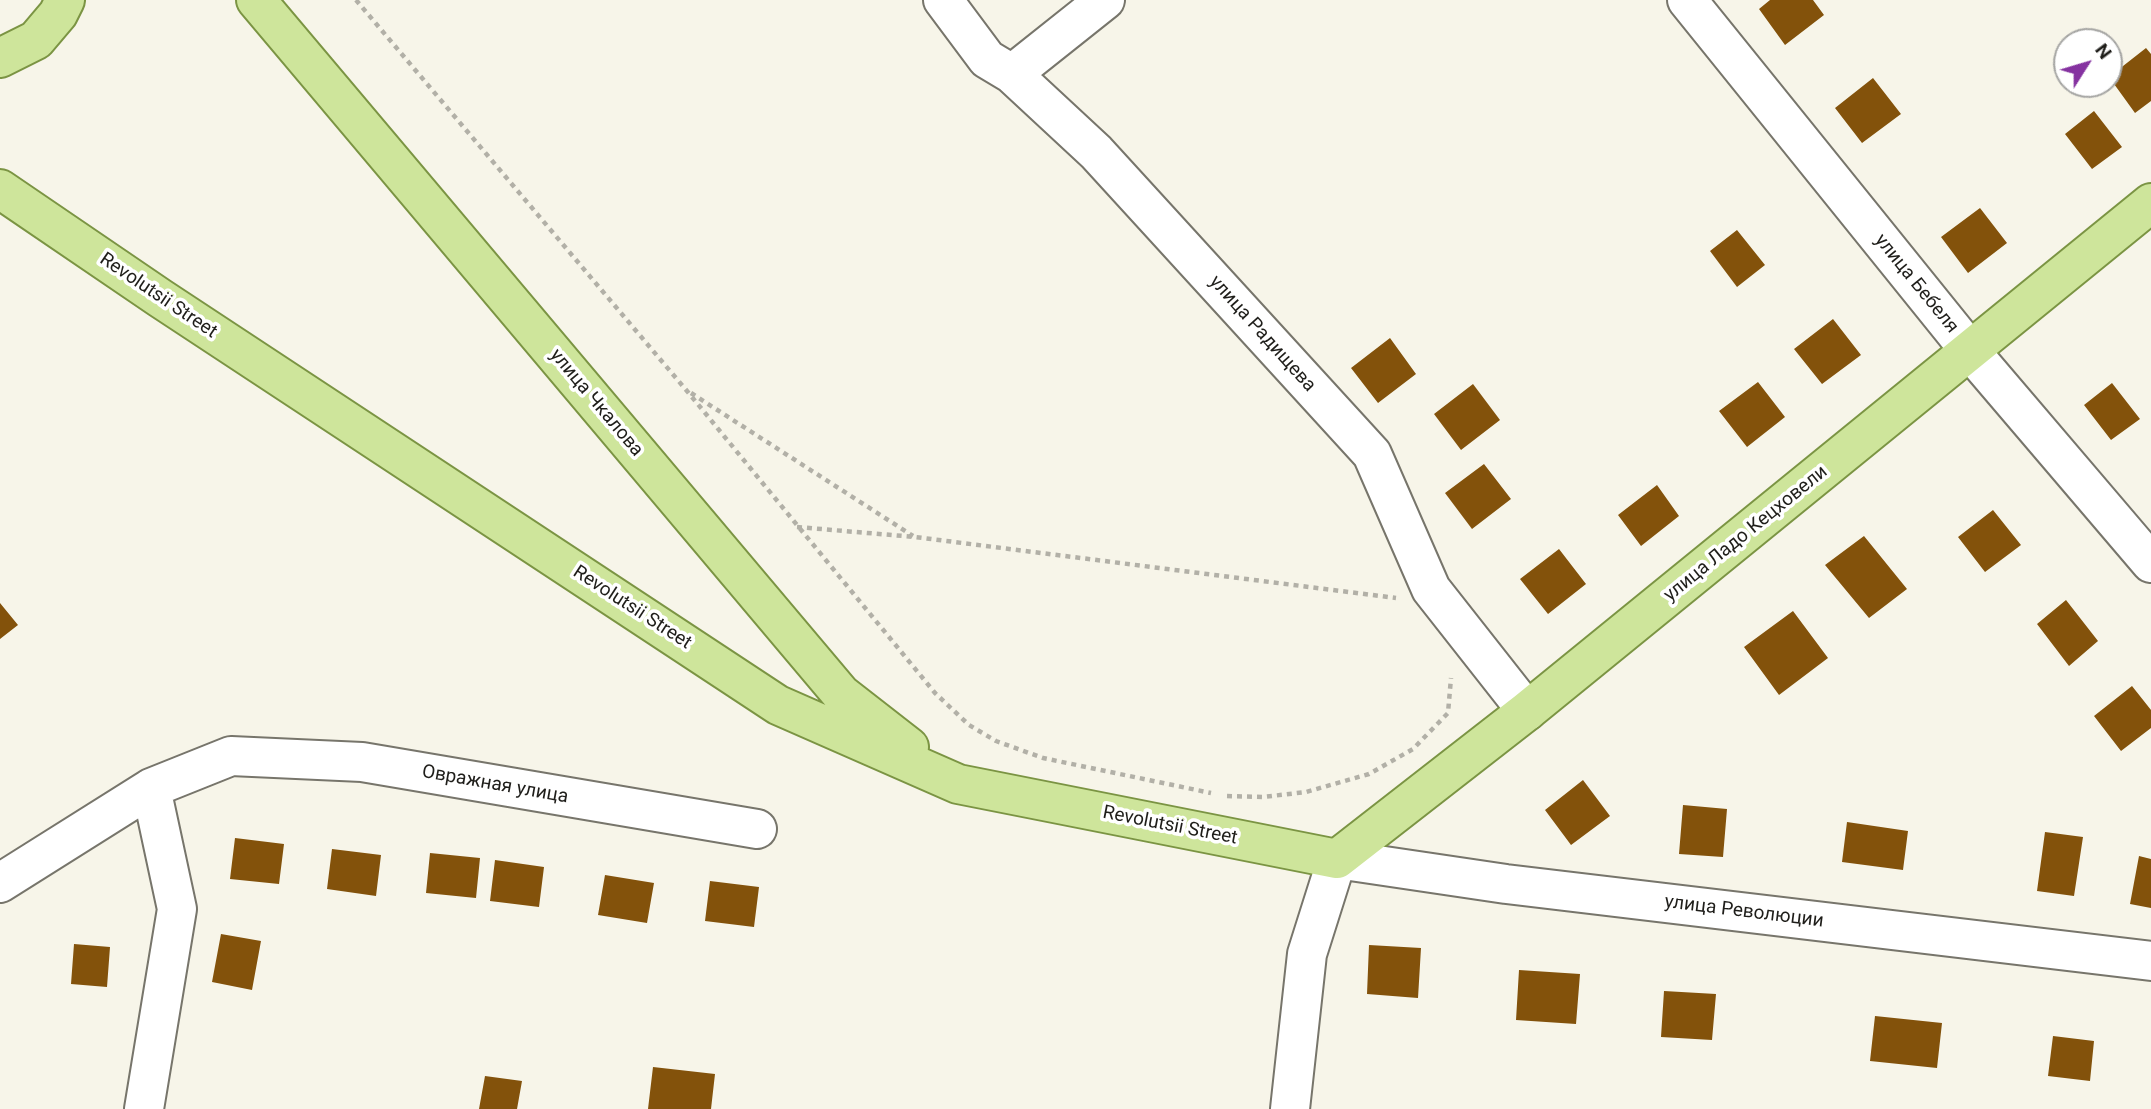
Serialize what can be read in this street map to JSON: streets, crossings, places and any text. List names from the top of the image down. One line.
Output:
{"streets":{"main road":["Revolutsii Street","улица Чкалова","улица Ладо Кецховели"],"street":["улица Бебеля","улица Радищева","Овражная улица","улица Революции"]},"crossings":[["улица Бебеля","улица Ладо Кецховели"],["Revolutsii Street","улица Чкалова"],["Revolutsii Street","улица Ладо Кецховели"],["Revolutsii Street","улица Революции"],["улица Радищева","улица Ладо Кецховели"],["улица Ладо Кецховели","улица Революции"]],"north":"top right"}
